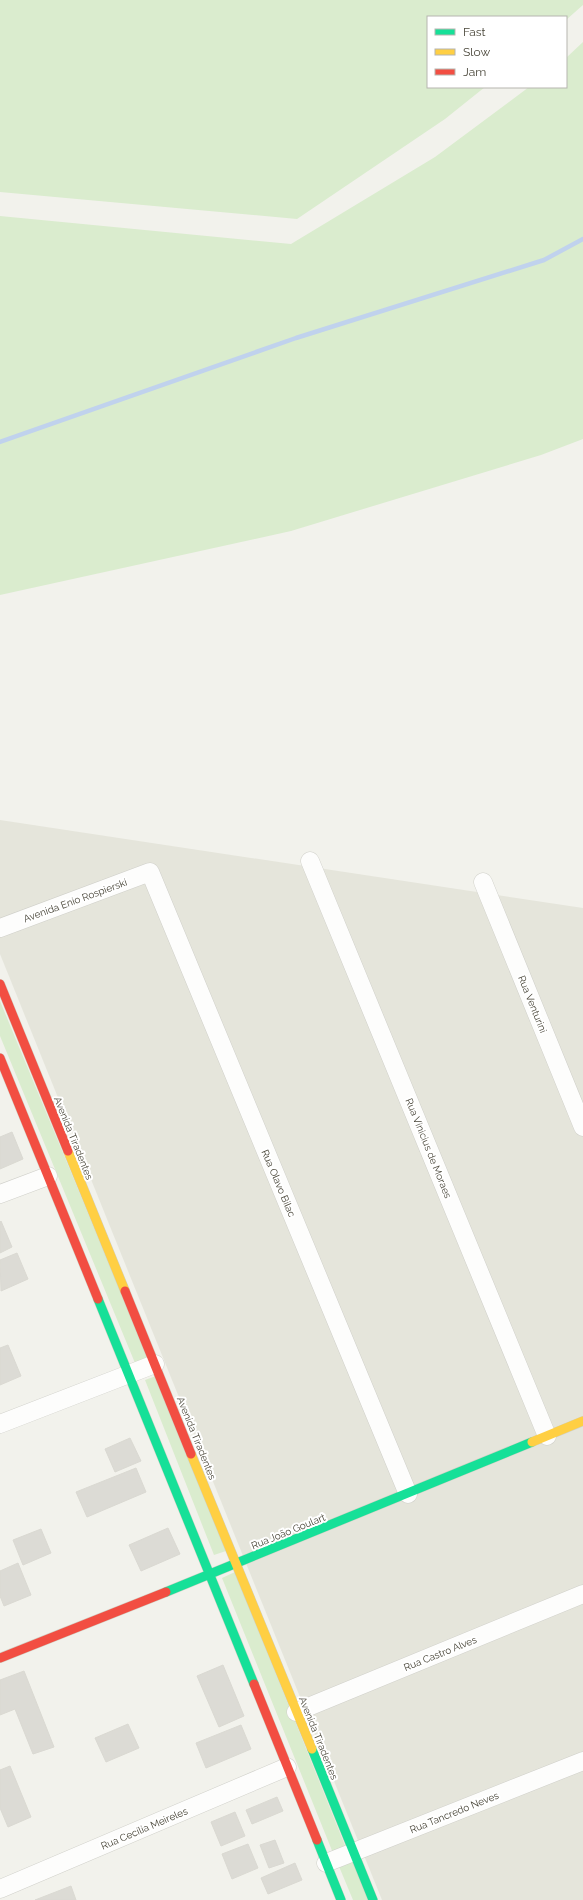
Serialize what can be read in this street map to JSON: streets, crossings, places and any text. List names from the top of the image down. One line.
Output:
{"streets":{"street":["Avenida Enio Rospierski","Rua Venturini","Avenida Tiradentes","Rua Vinicius de Moraes","Rua Olavo Bilac","Rua João Goulart","Rua Castro Alves","Rua Tancredo Neves","Rua Cecília Meireles"]},"crossings":[["Avenida Enio Rospierski","Rua Olavo Bilac"],["Avenida Tiradentes","Rua João Goulart"],["Avenida Tiradentes","Rua Castro Alves"],["Avenida Tiradentes","Rua Tancredo Neves"],["Rua Vinicius de Moraes","Rua João Goulart"],["Rua Olavo Bilac","Rua João Goulart"]],"legend":["Fast","Slow","Jam"]}
